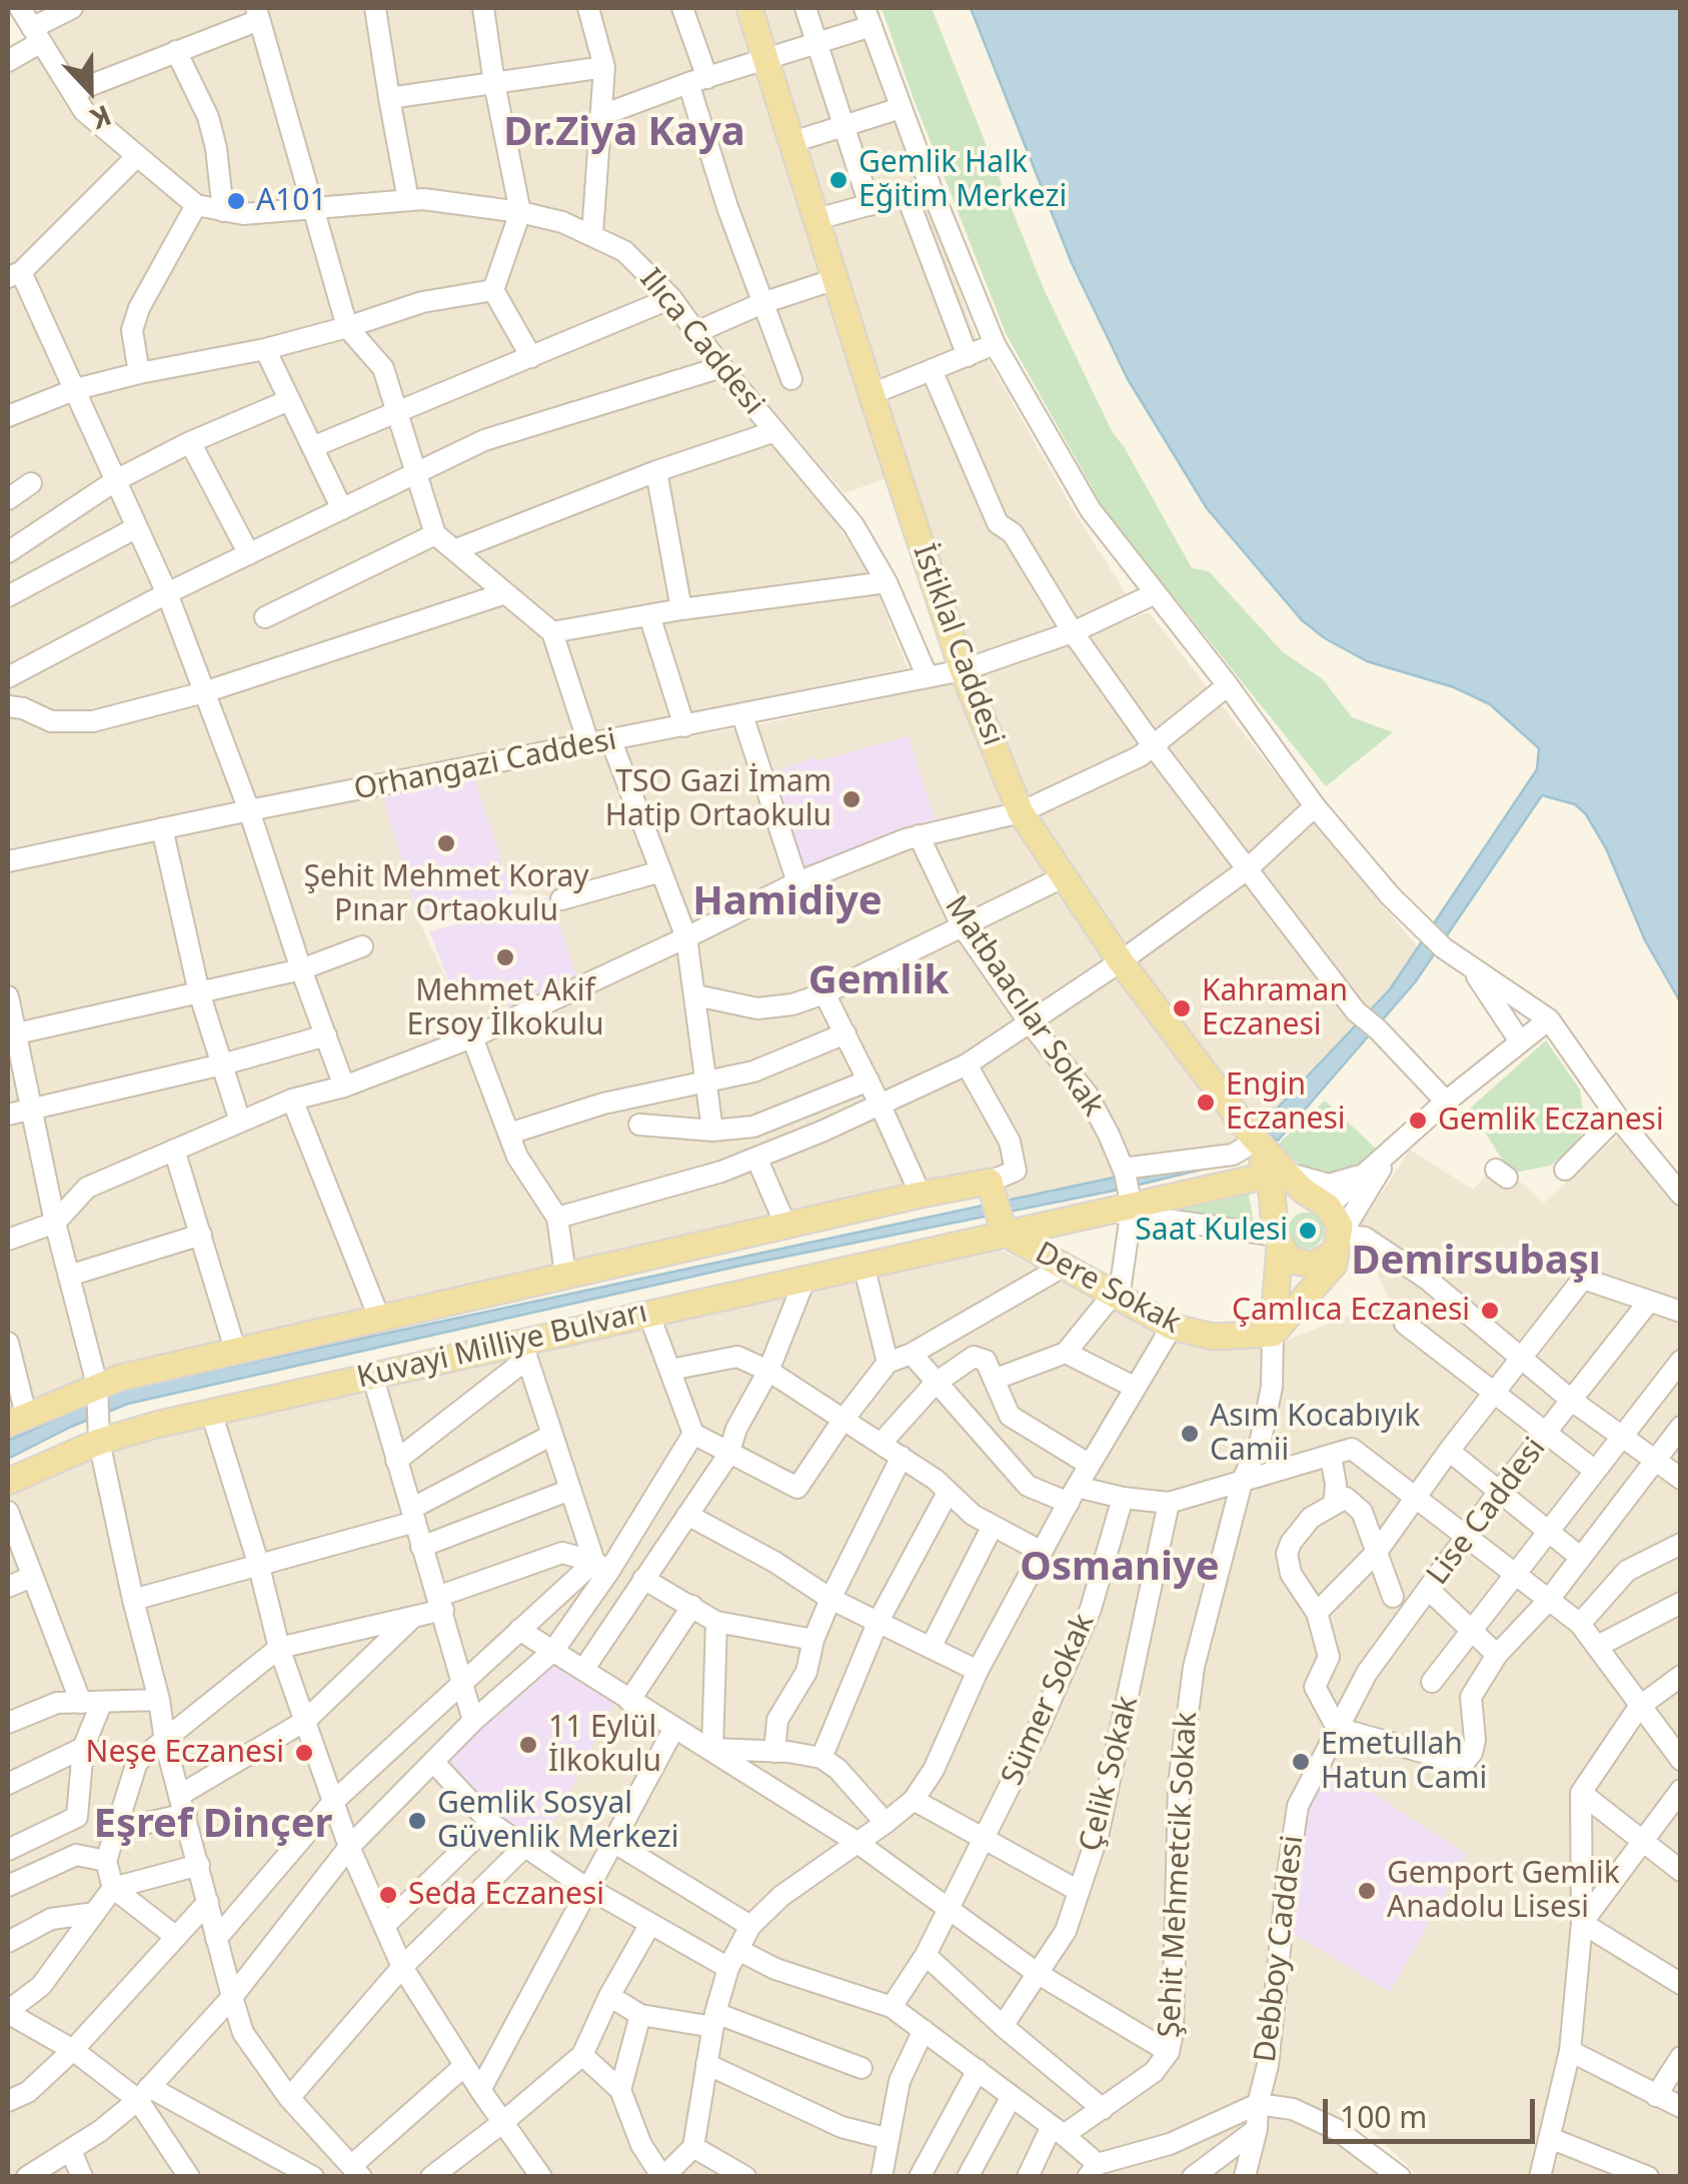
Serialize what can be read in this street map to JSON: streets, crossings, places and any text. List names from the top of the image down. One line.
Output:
{"streets":{"main road":["İstiklal Caddesi","Dere Sokak","Kuvayi Milliye Bulvarı"],"street":["Ilıca Caddesi","Orhangazi Caddesi","Matbaacılar Sokak","Lise Caddesi","Sümer Sokak","Çelik Sokak","Şehit Mehmetcik Sokak","Debboy Caddesi"]},"crossings":[["Ilıca Caddesi","Orhangazi Caddesi"],["İstiklal Caddesi","Orhangazi Caddesi"],["Dere Sokak","Kuvayi Milliye Bulvarı"],["Dere Sokak","Şehit Mehmetcik Sokak"],["Lise Caddesi","Debboy Caddesi"]],"districts":["Dr.Ziya Kaya","Hamidiye","Gemlik","Demirsubaşı","Osmaniye","Eşref Dinçer"],"places":["Gemlik Halk Eğitim Merkezi","A101","TSO Gazi İmam Hatip Ortaokulu","Şehit Mehmet Koray Pınar Ortaokulu","Mehmet Akif Ersoy İlkokulu","Kahraman Eczanesi","Engin Eczanesi","Gemlik Eczanesi","Saat Kulesi","Çamlıca Eczanesi","Asım Kocabıyık Camii","11 Eylül İlkokulu","Neşe Eczanesi","Emetullah Hatun Cami","Gemlik Sosyal Güvenlik Merkezi","Gemport Gemlik Anadolu Lisesi","Seda Eczanesi"],"scale_bar":"100 m","north":"bottom"}
